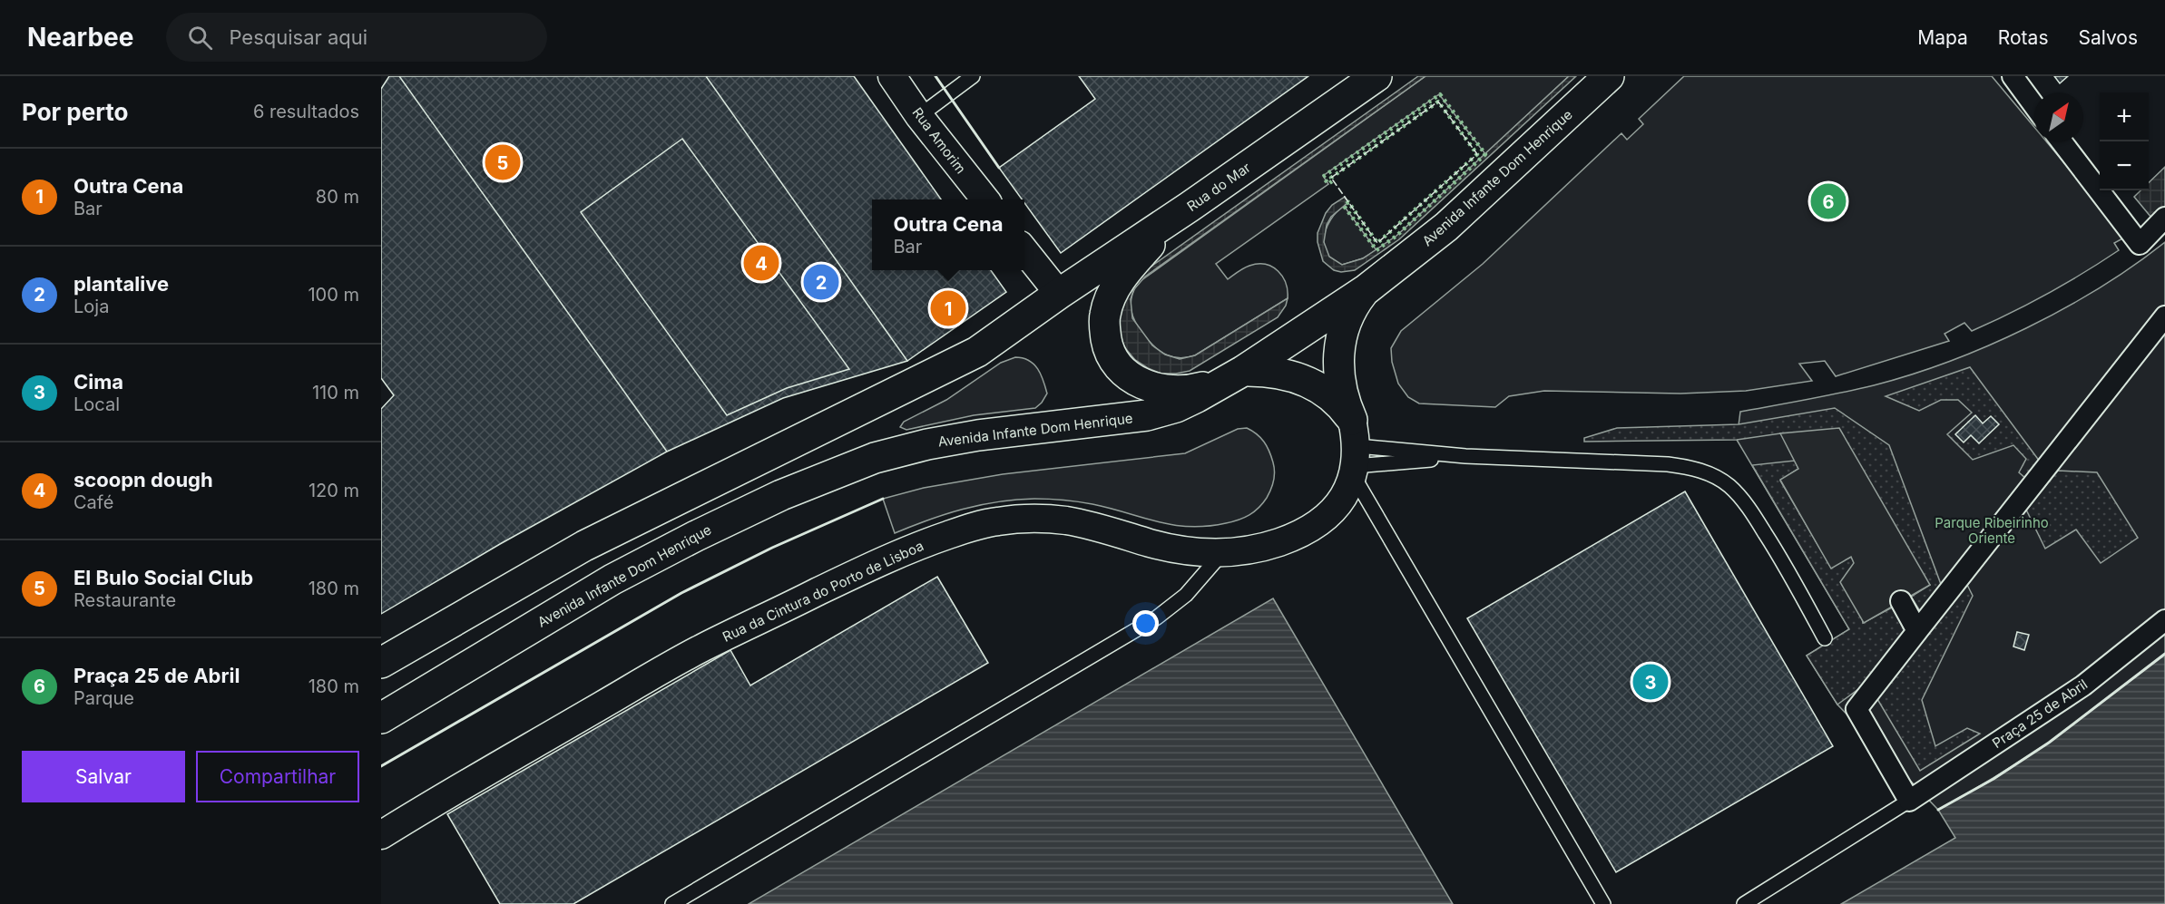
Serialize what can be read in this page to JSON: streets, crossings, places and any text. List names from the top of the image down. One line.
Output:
{"streets":{"main road":["Avenida Infante Dom Henrique","Rua do Mar"],"street":["Rua Amorim","Rua da Cintura do Porto de Lisboa","Praça 25 de Abril"]},"parks":["Parque Ribeirinho Oriente"],"north":"top right","page":{"header":"Nearbee","search":"Pesquisar aqui","nav":["Mapa","Rotas","Salvos"],"heading":["Por perto","6 resultados"],"map_buttons":["+","−"],"pins":["5","6","4","2","1","3"],"list":[{"mark":"1","name":"Outra Cena","note":"Bar","value":"80 m"},{"mark":"2","name":"plantalive","note":"Loja","value":"100 m"},{"mark":"3","name":"Cima","note":"Local","value":"110 m"},{"mark":"4","name":"scoopn dough","note":"Café","value":"120 m"},{"mark":"5","name":"El Bulo Social Club","note":"Restaurante","value":"180 m"},{"mark":"6","name":"Praça 25 de Abril","note":"Parque","value":"180 m"}],"popup":["Outra Cena","Bar"],"buttons":["Salvar","Compartilhar"]}}
